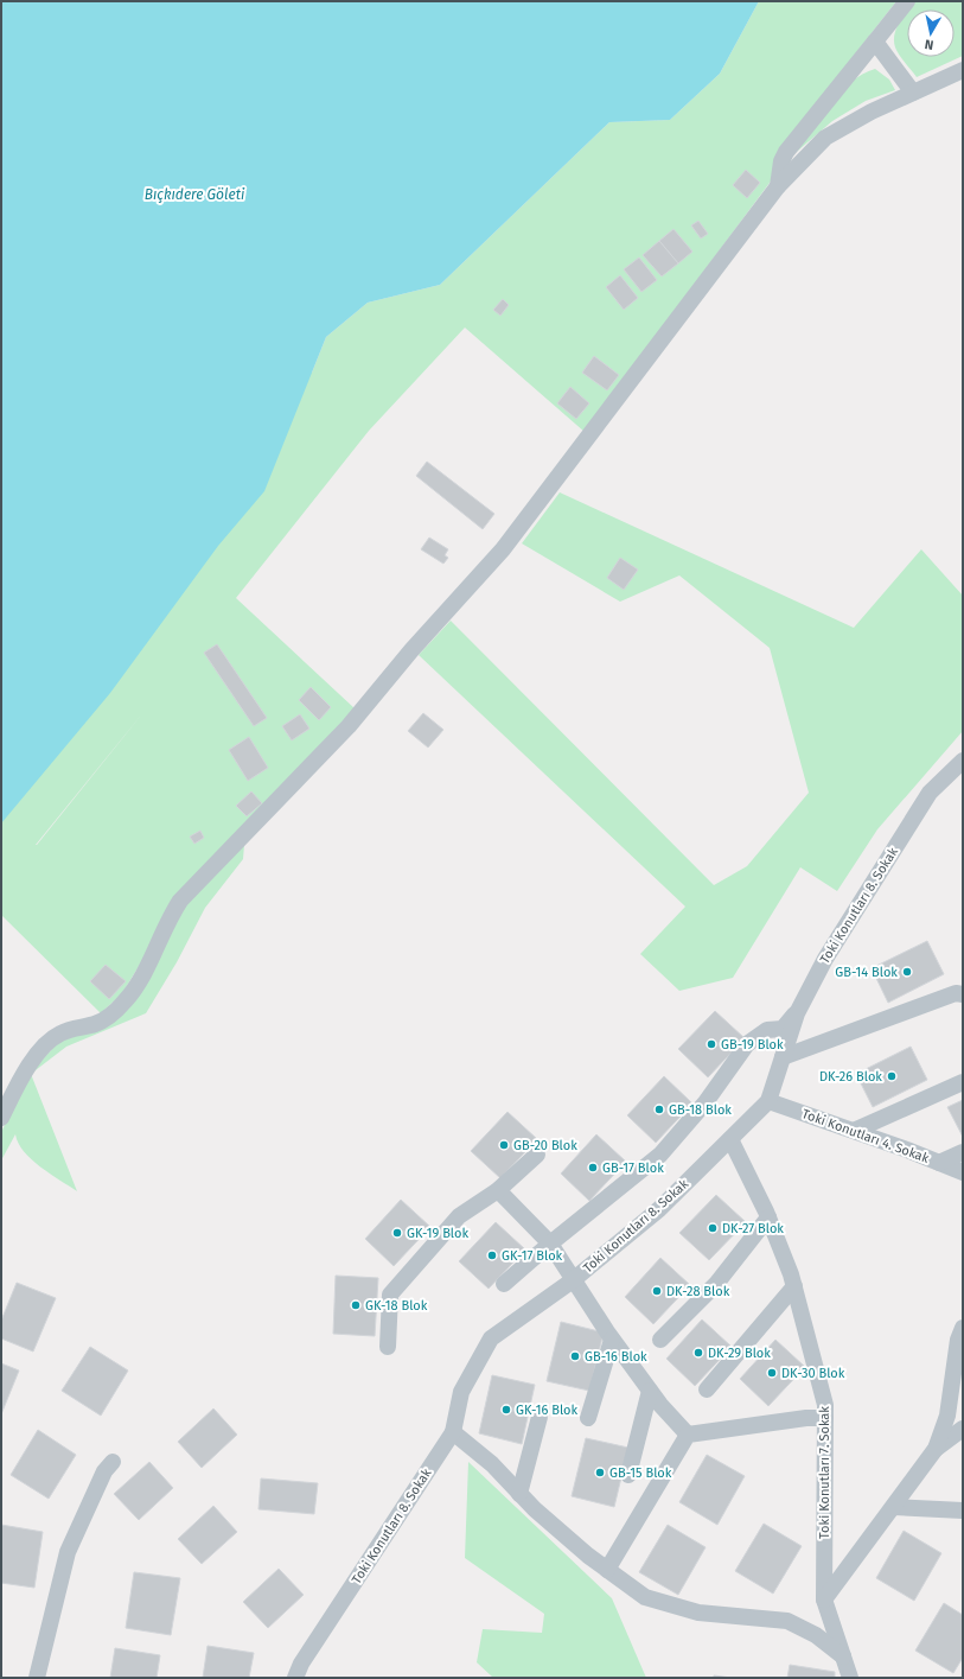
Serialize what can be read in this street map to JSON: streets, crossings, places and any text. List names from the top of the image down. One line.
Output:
{"streets":{"street":["Toki Konutları 8. Sokak","Toki Konutları 4. Sokak","Toki Konutları 7. Sokak"]},"crossings":[["Toki Konutları 8. Sokak","Toki Konutları 4. Sokak"],["Toki Konutları 8. Sokak","Toki Konutları 7. Sokak"]],"water":["Bıçkıdere Göleti"],"places":["GB-14 Blok","GB-19 Blok","DK-26 Blok","GB-18 Blok","GB-20 Blok","GB-17 Blok","DK-27 Blok","GK-19 Blok","GK-17 Blok","DK-28 Blok","GK-18 Blok","DK-29 Blok","GB-16 Blok","DK-30 Blok","GK-16 Blok","GB-15 Blok"],"north":"bottom"}
